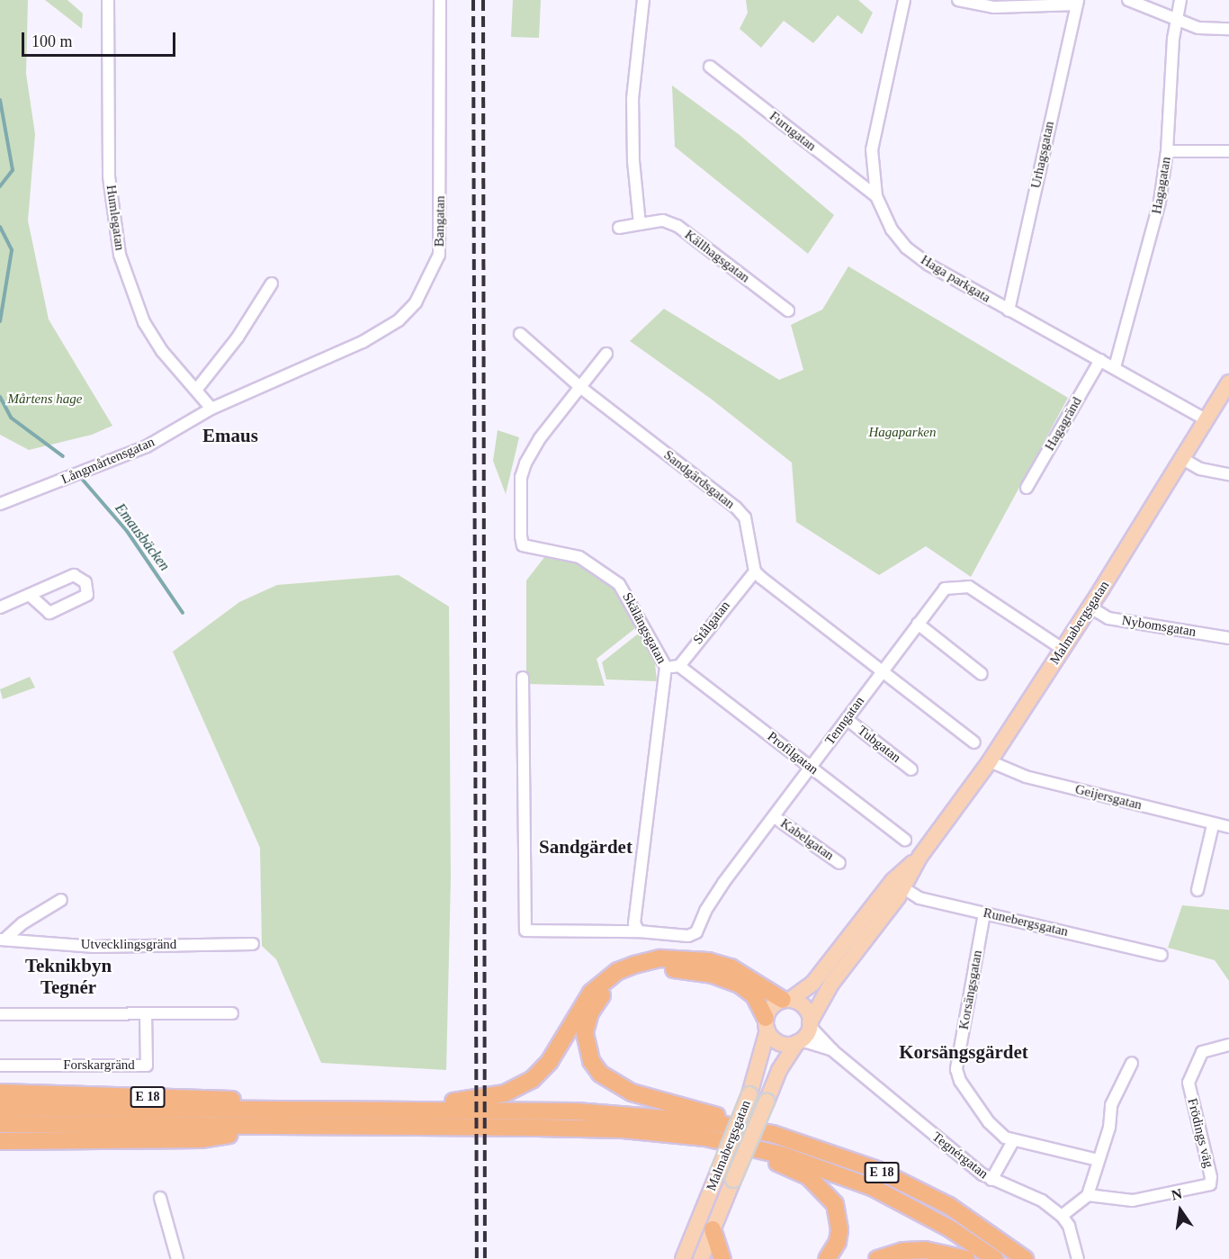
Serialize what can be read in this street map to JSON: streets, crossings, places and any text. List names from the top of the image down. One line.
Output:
{"streets":{"highway":["E 18"],"main road":["Malmabergsgatan"],"street":["Furugatan","Urhagsgatan","Hagagatan","Humlegatan","Bangatan","Källhagsgatan","Haga parkgata","Hagagränd","Långmårtensgatan","Sandgärdsgatan","Stålgatan","Nybomsgatan","Skälängsgatan","Tenngatan","Tubgatan","Profilgatan","Geijersgatan","Kabelgatan","Runebergsgatan","Utvecklingsgränd","Korsängsgatan","Forskargränd","Frödings väg","Tegnérgatan"]},"crossings":[["Furugatan","Haga parkgata"],["Urhagsgatan","Haga parkgata"],["Hagagatan","Haga parkgata"],["Humlegatan","Bangatan"],["Humlegatan","Långmårtensgatan"],["Bangatan","Långmårtensgatan"],["Haga parkgata","Hagagränd"],["Haga parkgata","Malmabergsgatan"],["Sandgärdsgatan","Stålgatan"],["Sandgärdsgatan","Skälängsgatan"],["Stålgatan","Profilgatan"],["Malmabergsgatan","Nybomsgatan"],["Malmabergsgatan","Tenngatan"],["Malmabergsgatan","Geijersgatan"],["Malmabergsgatan","Runebergsgatan"],["Malmabergsgatan","E 18"],["Malmabergsgatan","Tegnérgatan"],["Skälängsgatan","Tenngatan"],["Tenngatan","Tubgatan"],["Tenngatan","Profilgatan"],["Tenngatan","Kabelgatan"],["Runebergsgatan","Korsängsgatan"],["E 18","Tegnérgatan"]],"districts":["Emaus","Sandgärdet","Teknikbyn Tegnér","Korsängsgärdet"],"water":["Emausbäcken"],"parks":["Mårtens hage","Hagaparken"],"scale_bar":"100 m","north":"top"}
